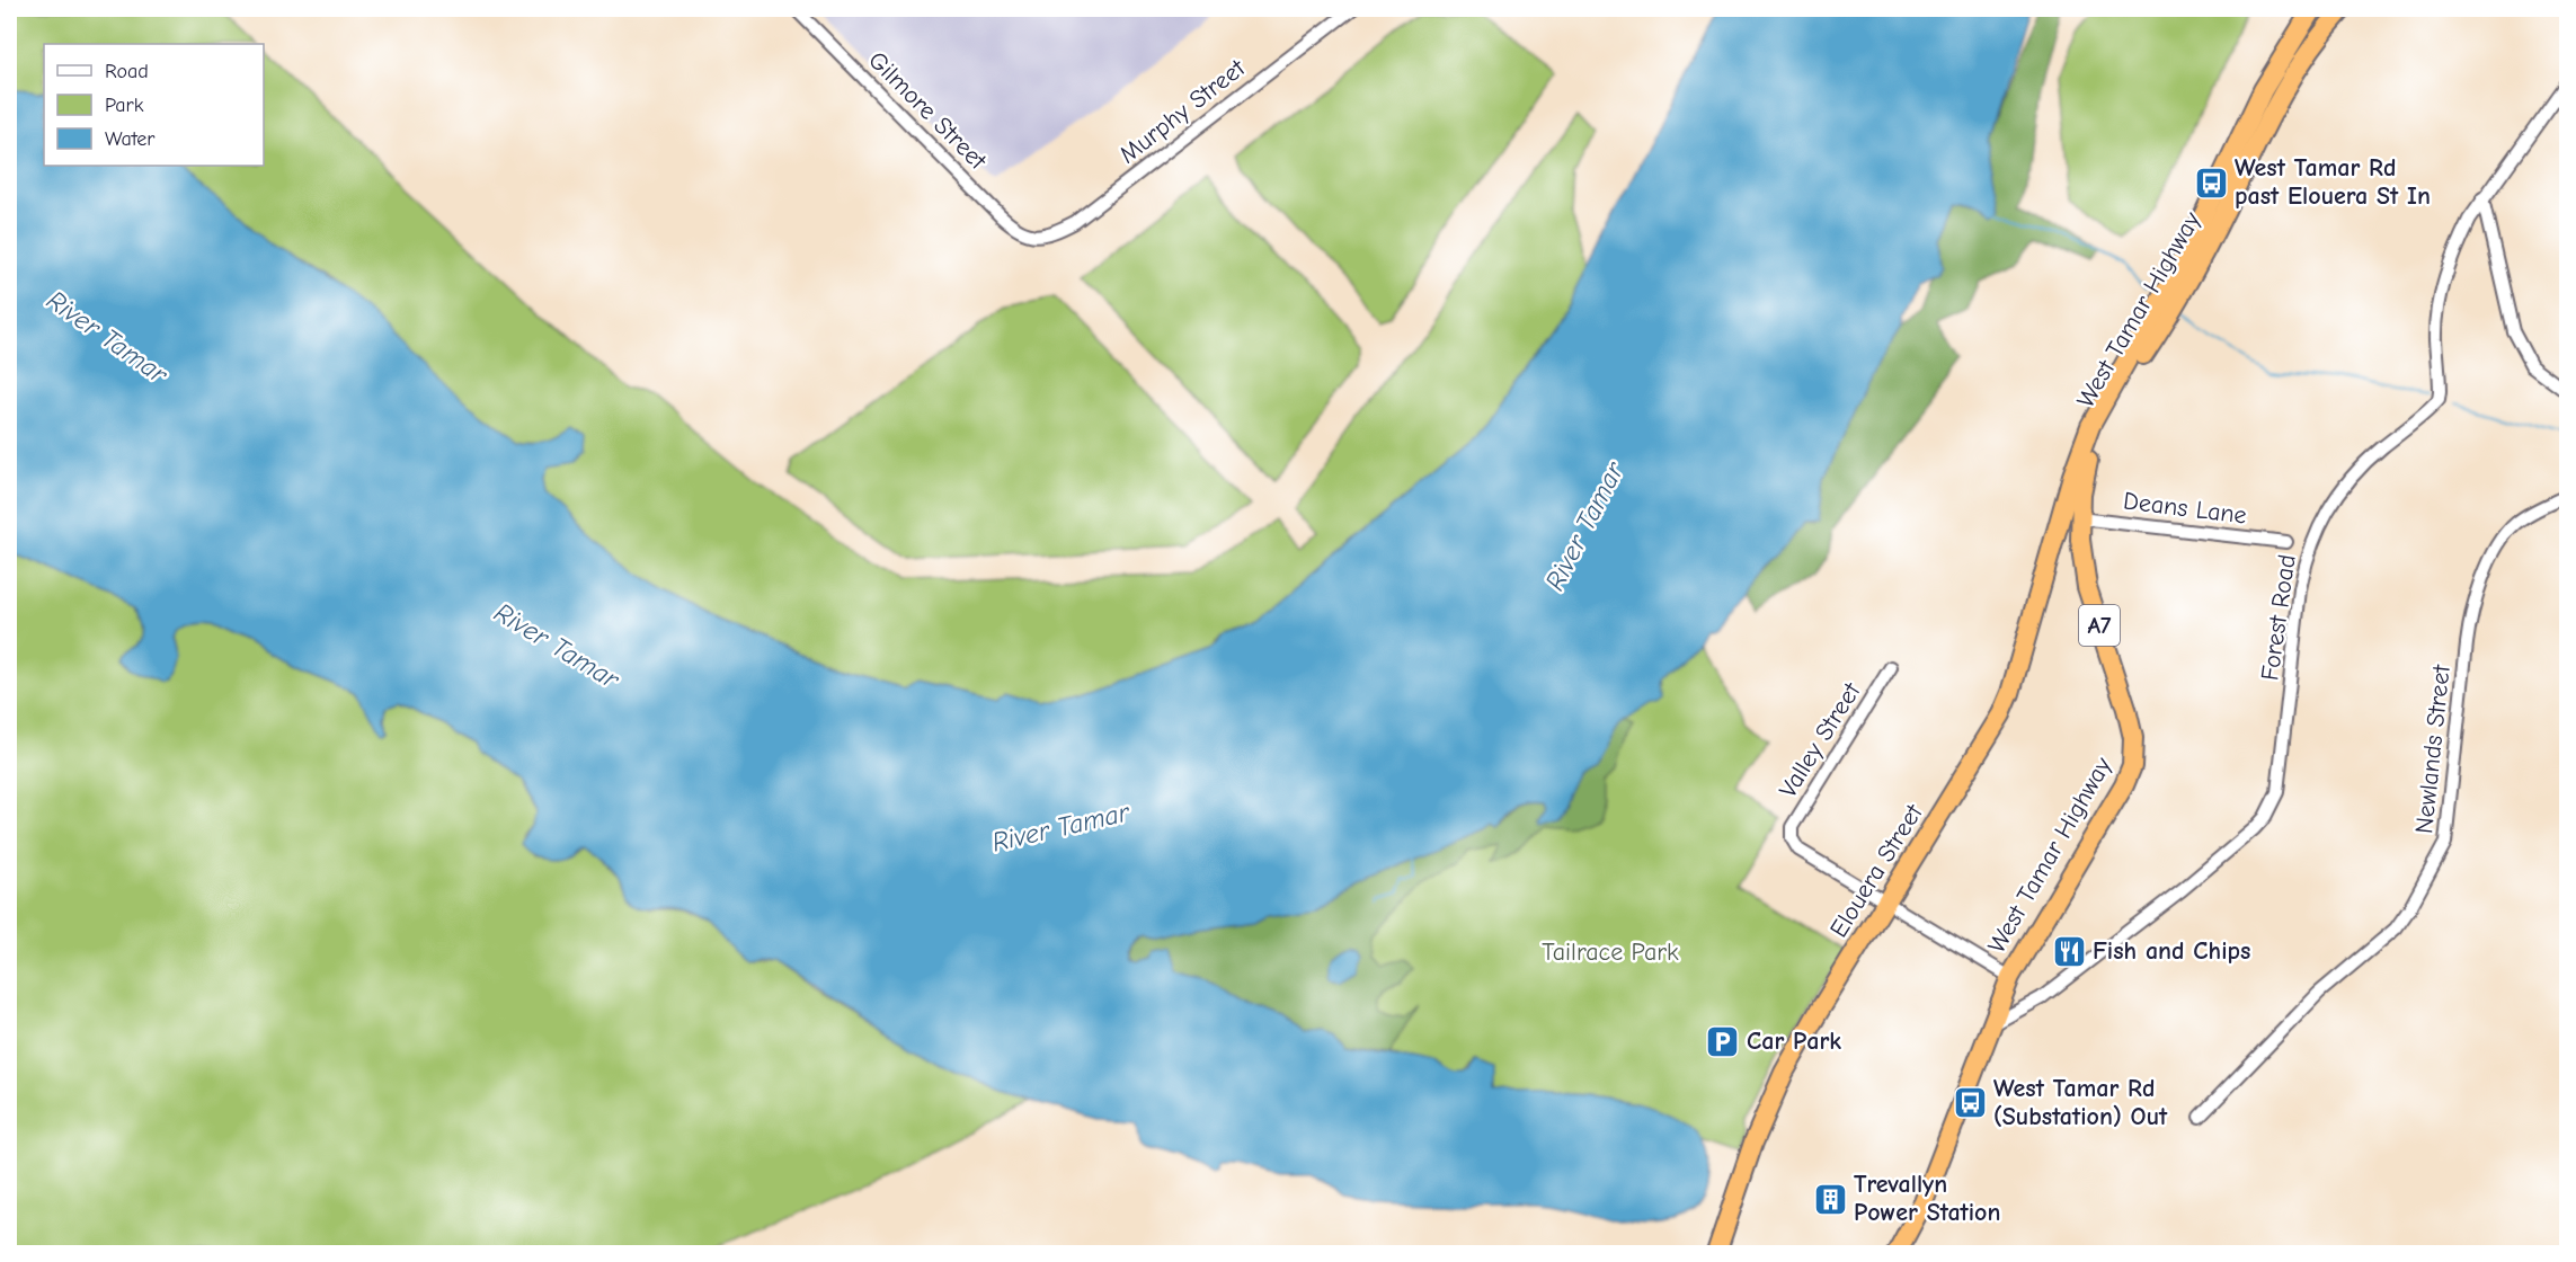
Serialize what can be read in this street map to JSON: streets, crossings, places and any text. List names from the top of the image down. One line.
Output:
{"streets":{"highway":["West Tamar Highway","A7","Elouera Street"],"street":["Gilmore Street","Murphy Street","Deans Lane","Forest Road","Valley Street","Newlands Street"]},"crossings":[["Gilmore Street","Murphy Street"],["West Tamar Highway","Deans Lane"],["West Tamar Highway","Forest Road"],["West Tamar Highway","Elouera Street"],["Deans Lane","Elouera Street"],["Valley Street","Elouera Street"]],"water":["River Tamar"],"parks":["Tailrace Park"],"places":{"bus stop":["West Tamar Rd past Elouera St In","West Tamar Rd (Substation) Out"],"restaurant":["Fish and Chips"],"parking":["Car Park"],"building":["Trevallyn Power Station"]},"legend":["Road","Park","Water"]}
